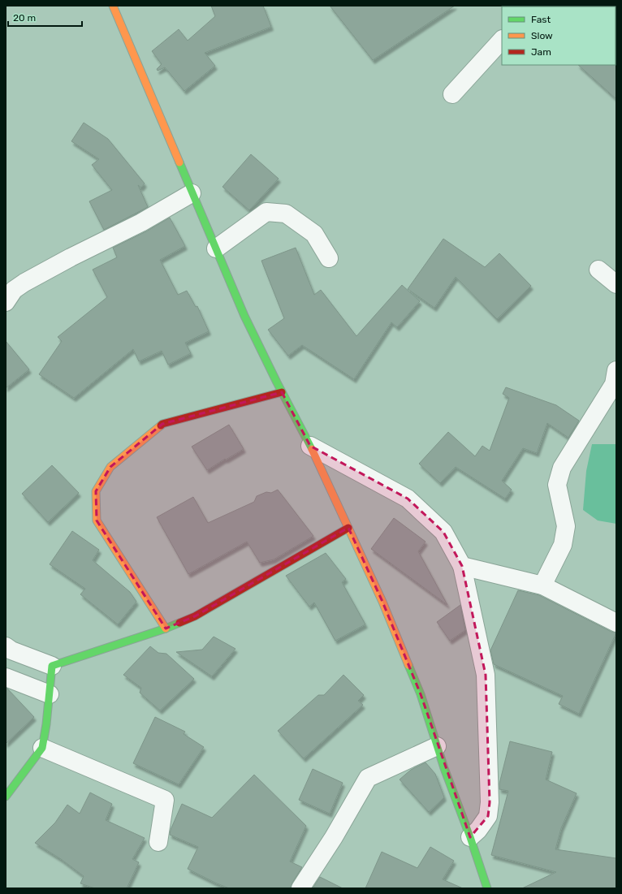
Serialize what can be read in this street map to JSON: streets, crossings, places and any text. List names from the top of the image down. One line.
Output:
{"legend":["Fast","Slow","Jam"],"scale_bar":"20 m"}
